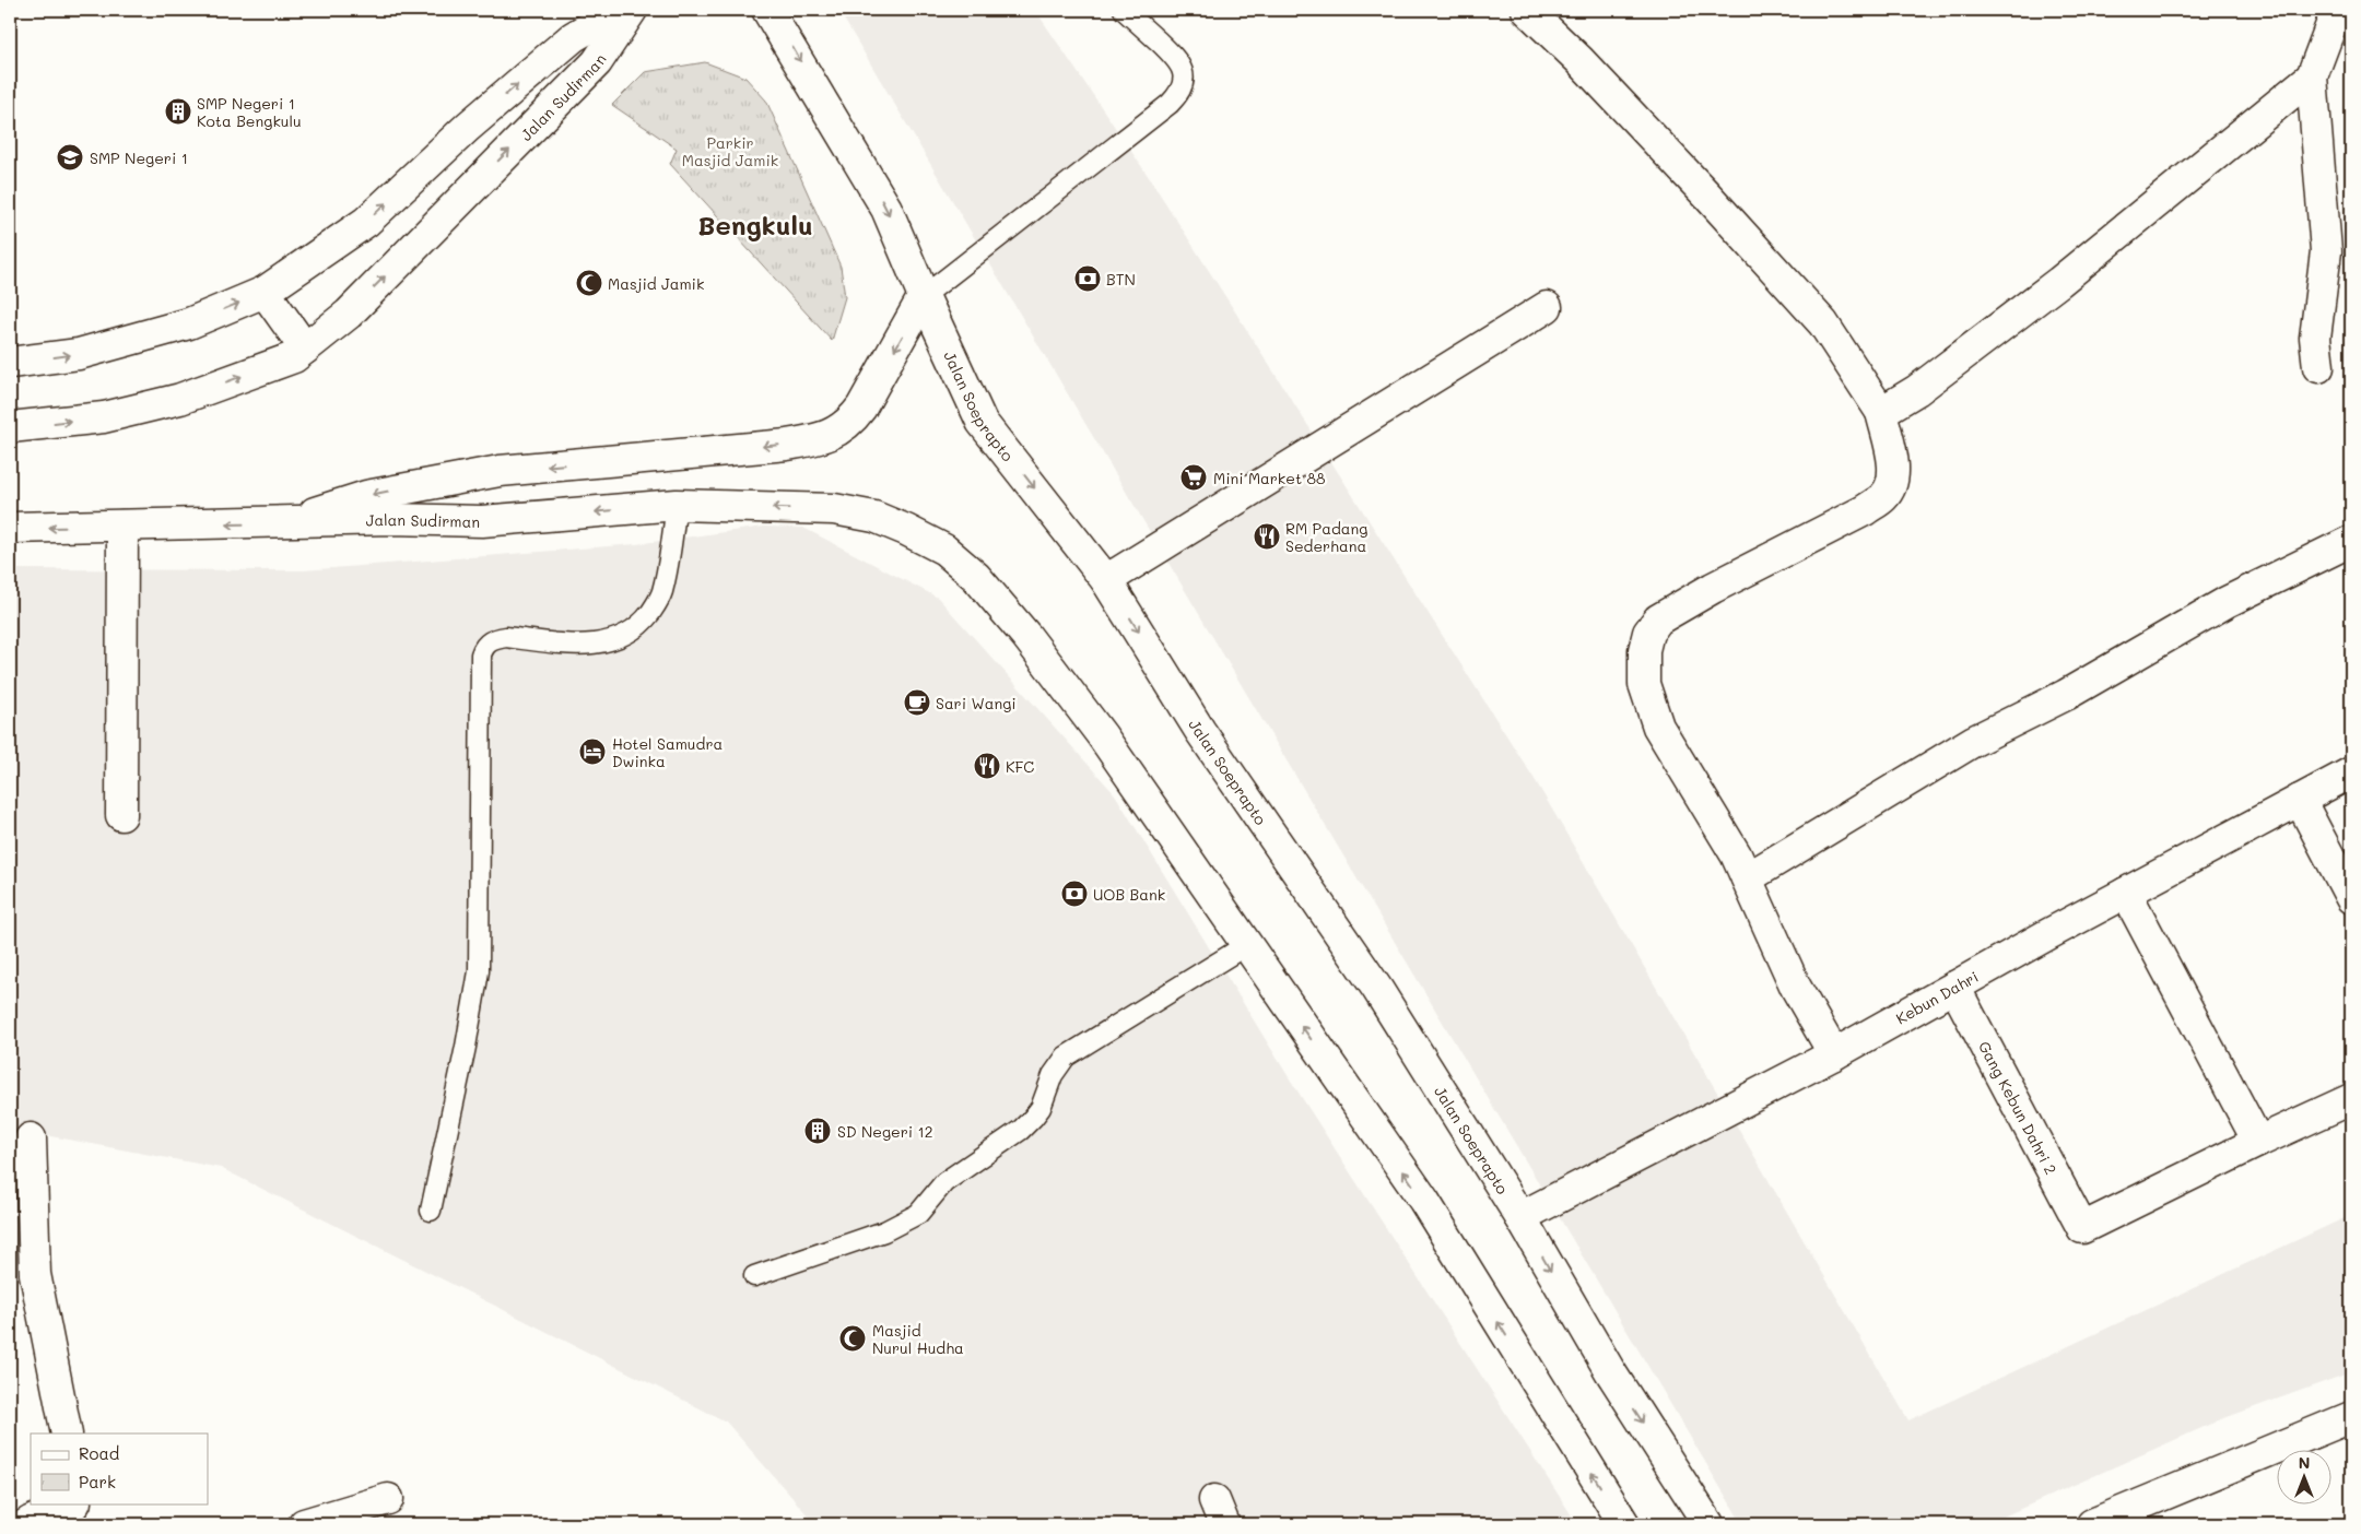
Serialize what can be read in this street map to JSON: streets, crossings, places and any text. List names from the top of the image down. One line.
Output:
{"streets":{"street":["Jalan Sudirman","Jalan Soeprapto","Kebun Dahri","Gang Kebun Dahri 2"]},"crossings":[["Jalan Soeprapto","Kebun Dahri"],["Kebun Dahri","Gang Kebun Dahri 2"]],"districts":["Bengkulu"],"parks":["Parkir Masjid Jamik"],"places":{"building":["SMP Negeri 1 Kota Bengkulu","SD Negeri 12"],"school or university":["SMP Negeri 1"],"bank":["BTN","UOB Bank"],"mosque":["Masjid Jamik","Masjid Nurul Hudha"],"supermarket":["Mini Market 88"],"restaurant":["RM Padang Sederhana","KFC"],"cafe":["Sari Wangi"],"hotel":["Hotel Samudra Dwinka"]},"legend":["Road","Park"],"north":"top"}
